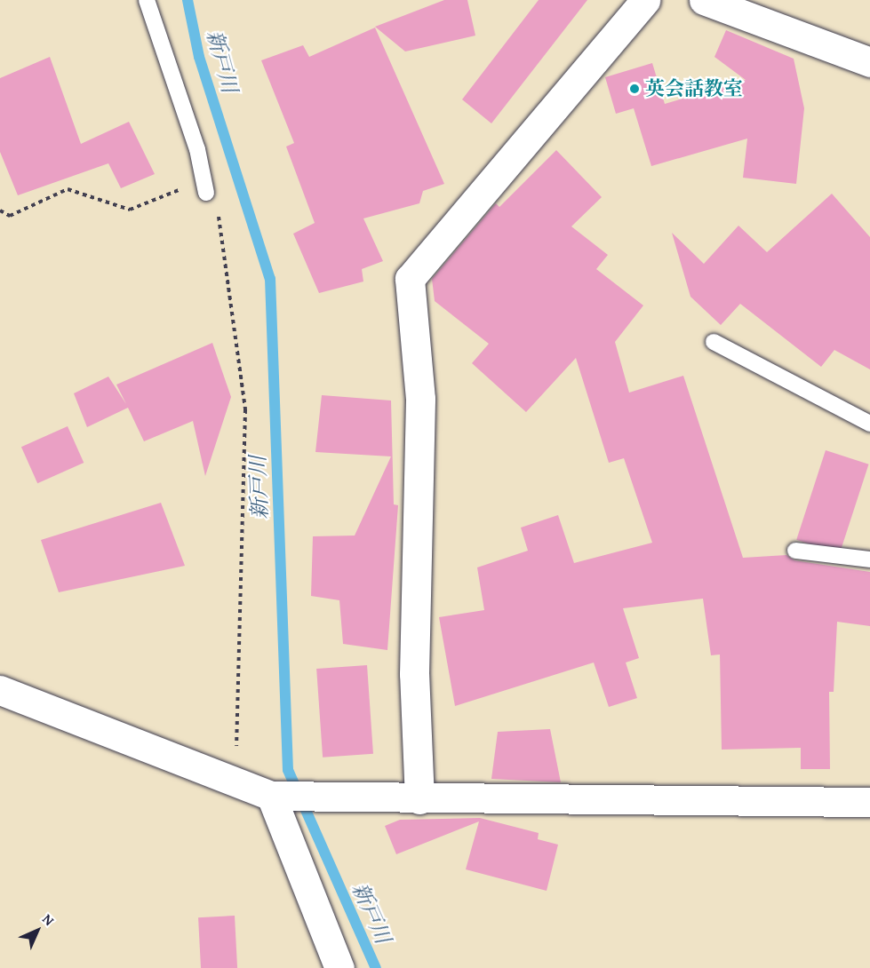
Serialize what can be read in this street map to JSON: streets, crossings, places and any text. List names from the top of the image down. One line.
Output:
{"water":["新戸川"],"places":["英会話教室"],"north":"top right"}
